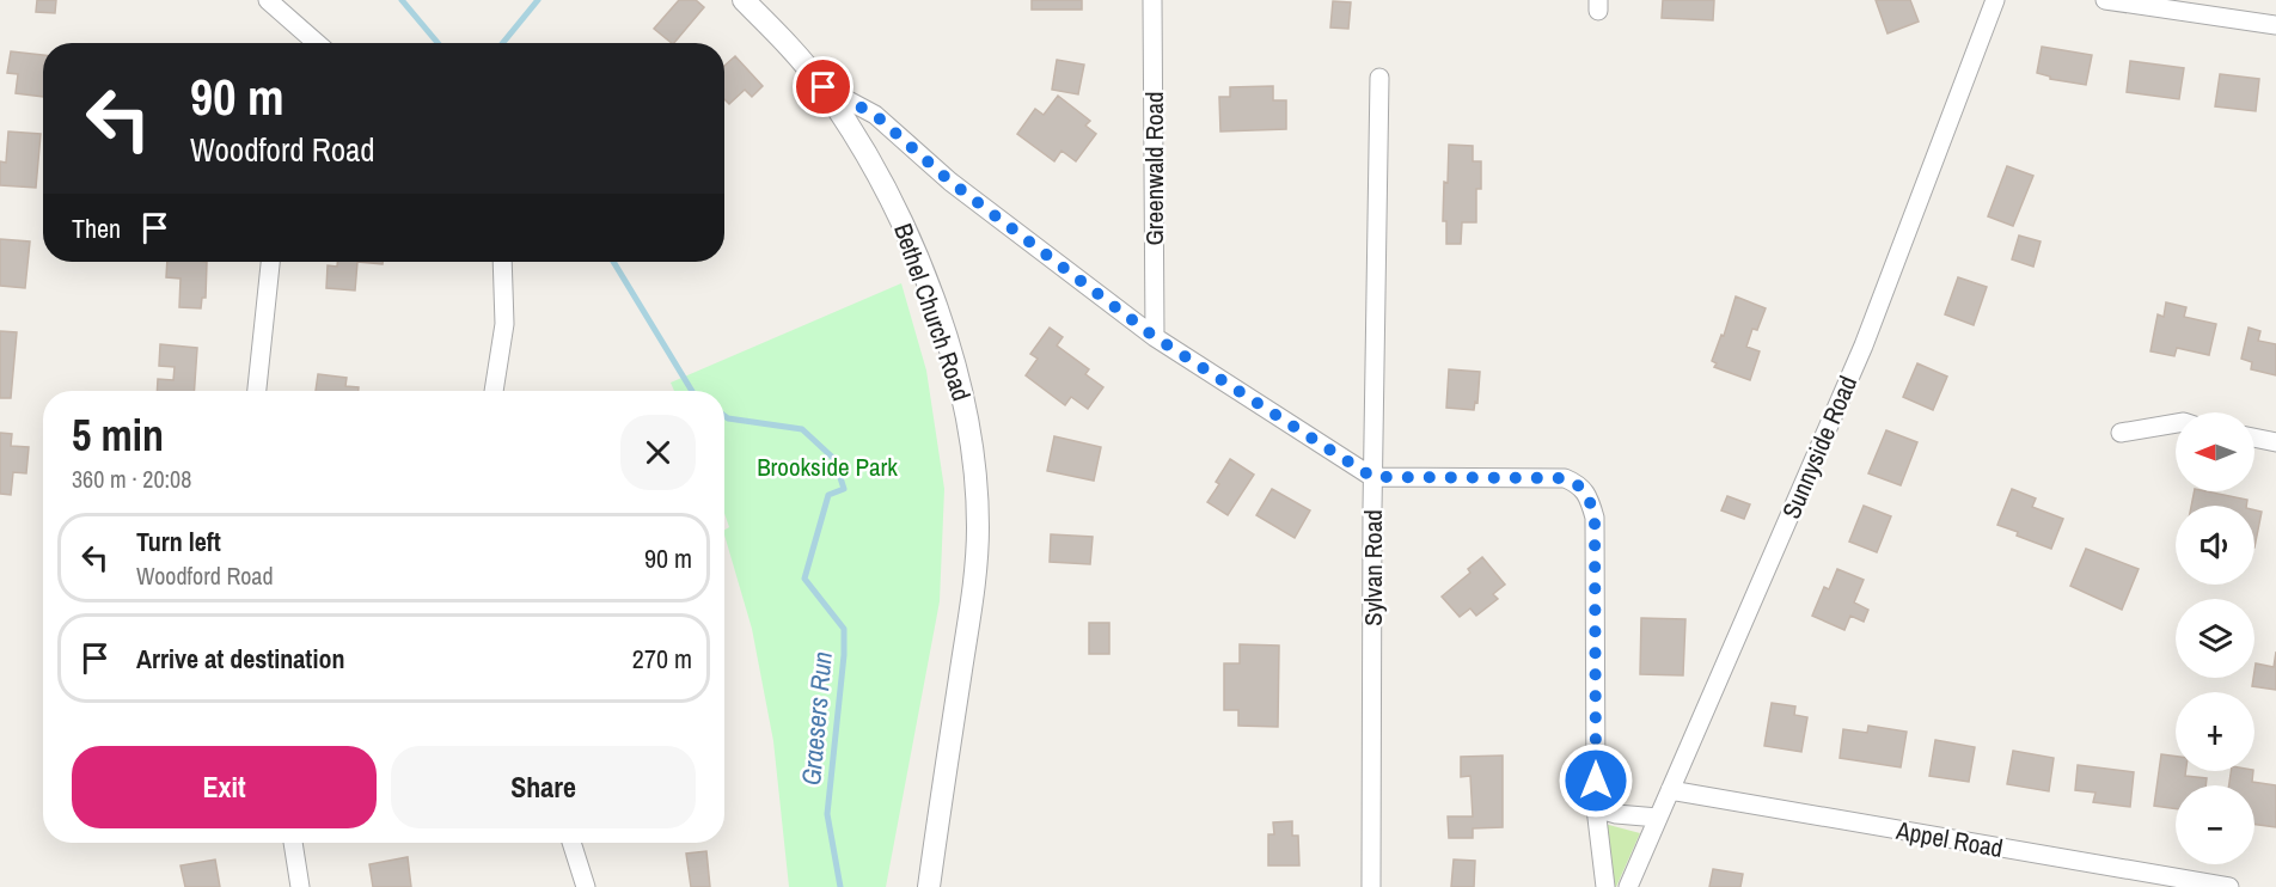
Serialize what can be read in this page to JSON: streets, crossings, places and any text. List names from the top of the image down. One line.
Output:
{"streets":{"street":["Greenwald Road","Bethel Church Road","Sunnyside Road","Sylvan Road","Appel Road"]},"crossings":[["Sunnyside Road","Appel Road"]],"water":["Graesers Run"],"parks":["Brookside Park"],"north":"left","page":{"turn":["90 m","Woodford Road"],"then":"Then","heading":["5 min","360 m · 20:08"],"map_buttons":["+","−"],"list":[{"name":"Turn left","note":"Woodford Road","value":"90 m"},{"name":"Arrive at destination","value":"270 m"}],"buttons":["Exit","Share"]}}
